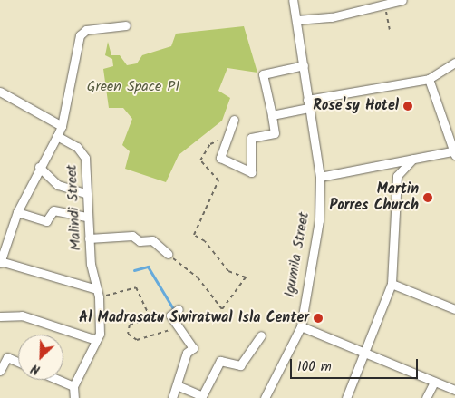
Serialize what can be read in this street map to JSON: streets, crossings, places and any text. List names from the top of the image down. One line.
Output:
{"streets":{"street":["Malindi Street","Igumila Street"]},"parks":["Green Space P1"],"places":["Rose'sy Hotel","Martin Porres Church","Al Madrasatu Swiratwal Isla Center"],"scale_bar":"100 m","north":"bottom left"}
